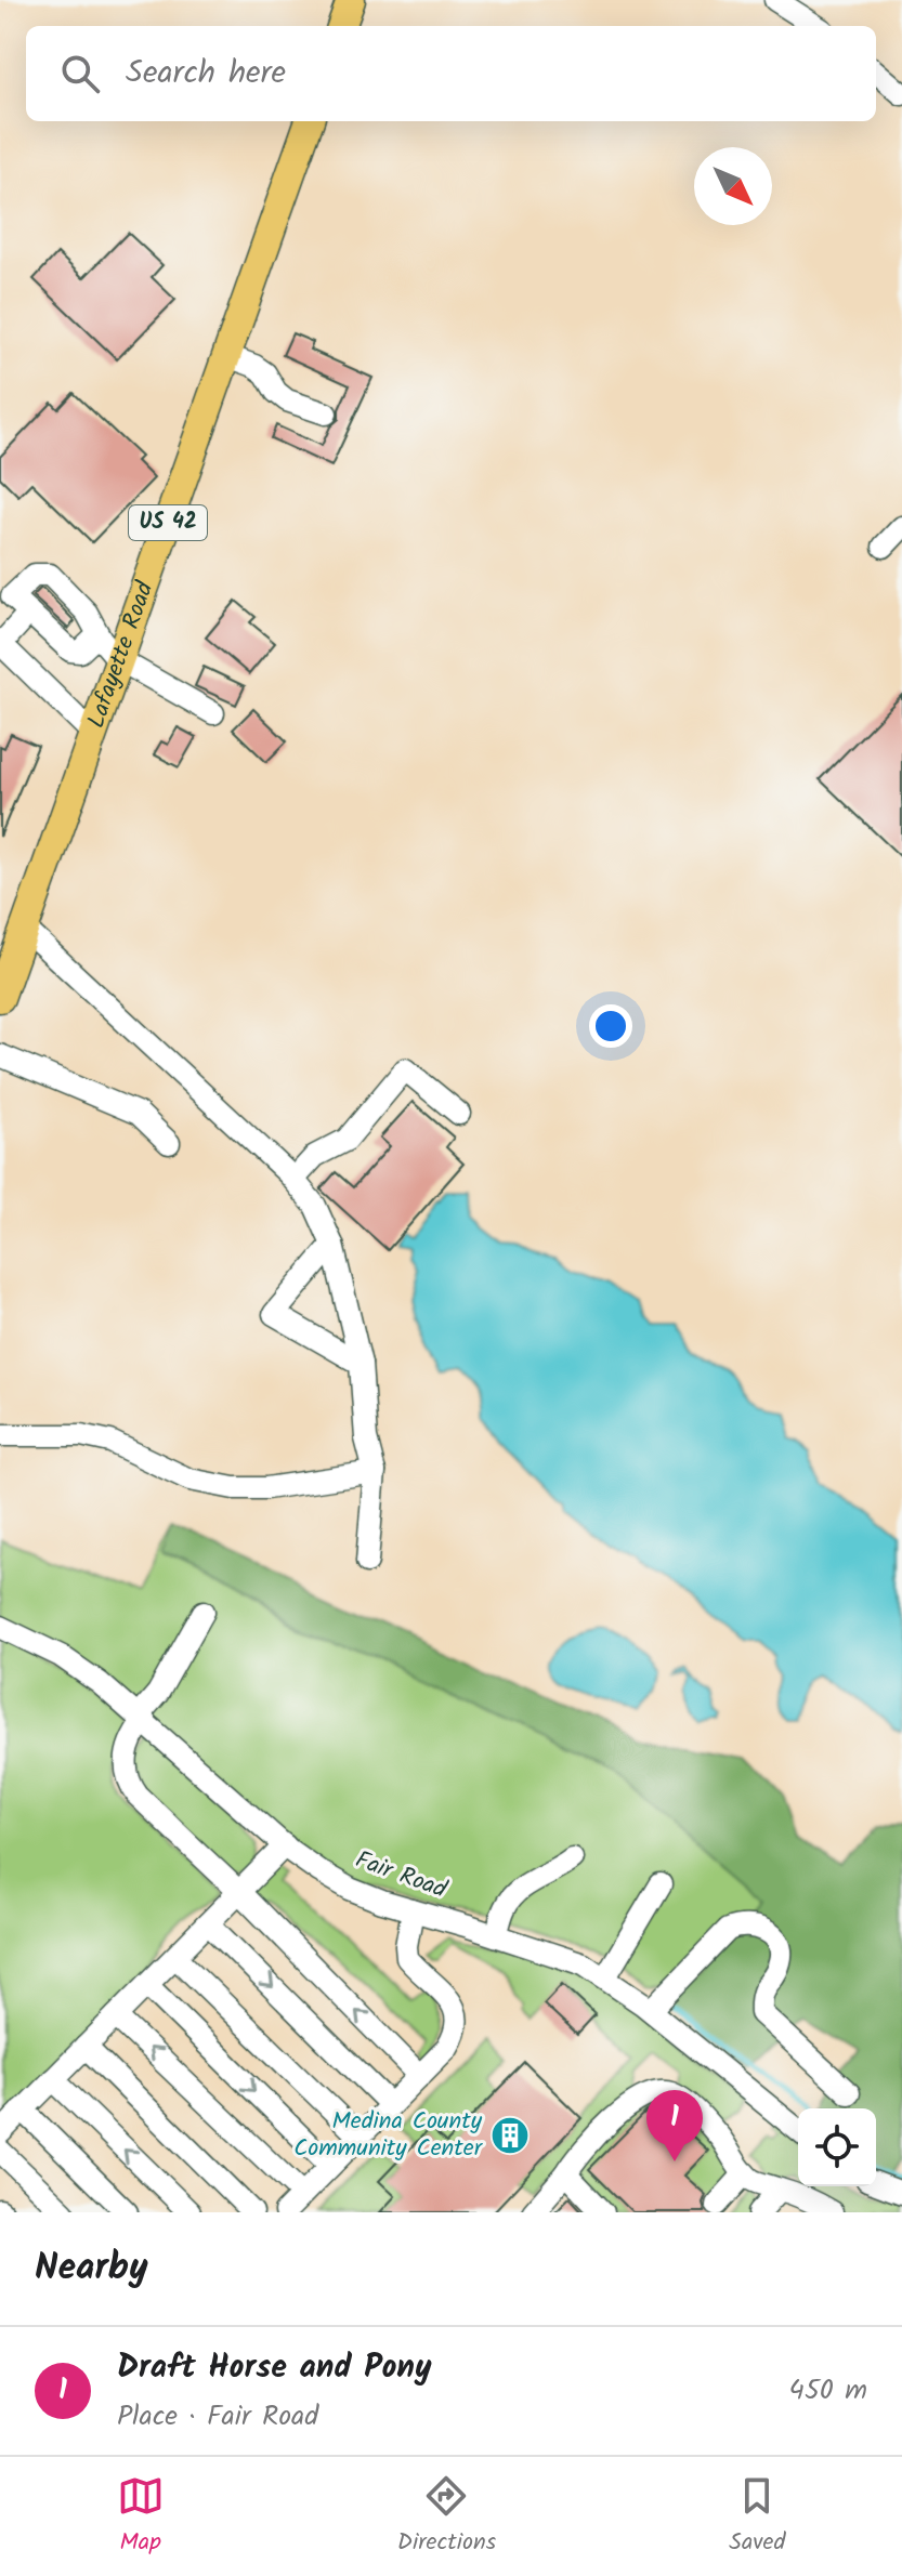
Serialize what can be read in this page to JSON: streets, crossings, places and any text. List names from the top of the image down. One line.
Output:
{"streets":{"main road":["US 42","Lafayette Road"],"street":["Fair Road"]},"places":{"building":["Medina County Community Center"]},"north":"bottom right","page":{"search":"Search here","pins":"1","heading":"Nearby","list":[{"mark":"1","name":"Draft Horse and Pony","note":"Place · Fair Road","value":"450 m"}],"nav":["Map","Directions","Saved"]}}
